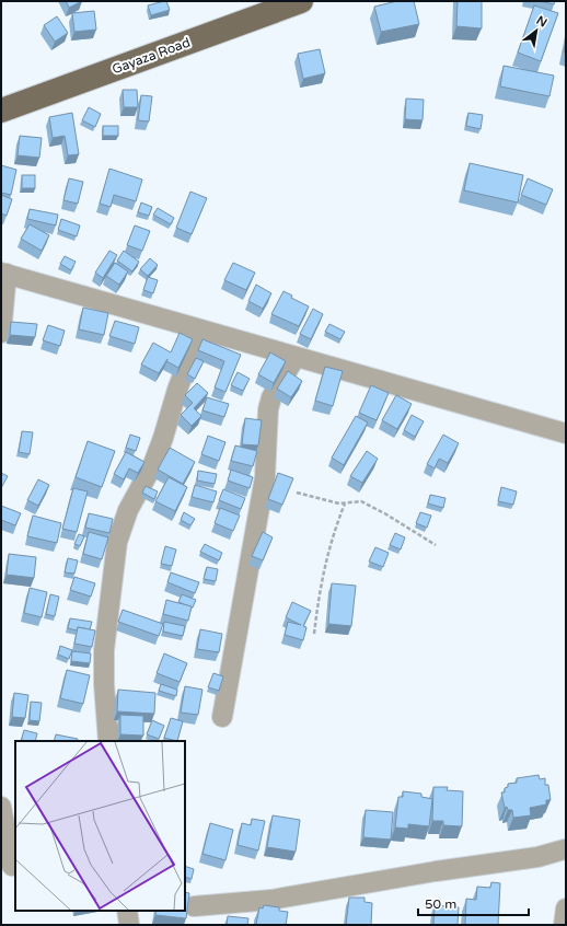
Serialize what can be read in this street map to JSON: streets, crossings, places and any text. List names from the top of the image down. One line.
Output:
{"streets":{"main road":["Gayaza Road"]},"scale_bar":"50 m","north":"top right"}
